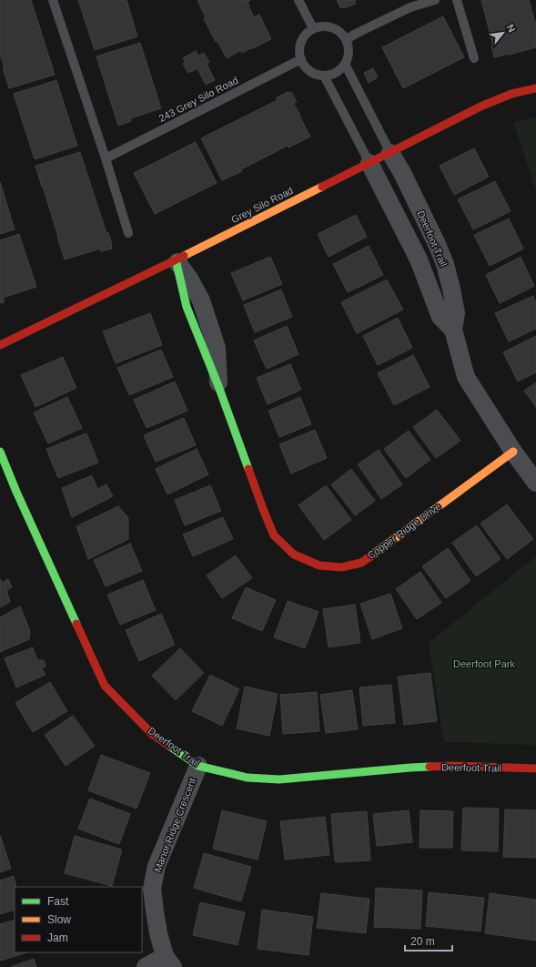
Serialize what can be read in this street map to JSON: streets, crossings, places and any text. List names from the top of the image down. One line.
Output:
{"streets":{"street":["Grey Silo Road","Deerfoot Trail","Copper Ridge Drive","Manor Ridge Crescent"],"lane":["243 Grey Silo Road"]},"crossings":[["Grey Silo Road","Deerfoot Trail"],["Grey Silo Road","Copper Ridge Drive"],["Deerfoot Trail","Copper Ridge Drive"],["Deerfoot Trail","Manor Ridge Crescent"]],"parks":["Deerfoot Park"],"legend":["Fast","Slow","Jam"],"scale_bar":"20 m","north":"top right"}
